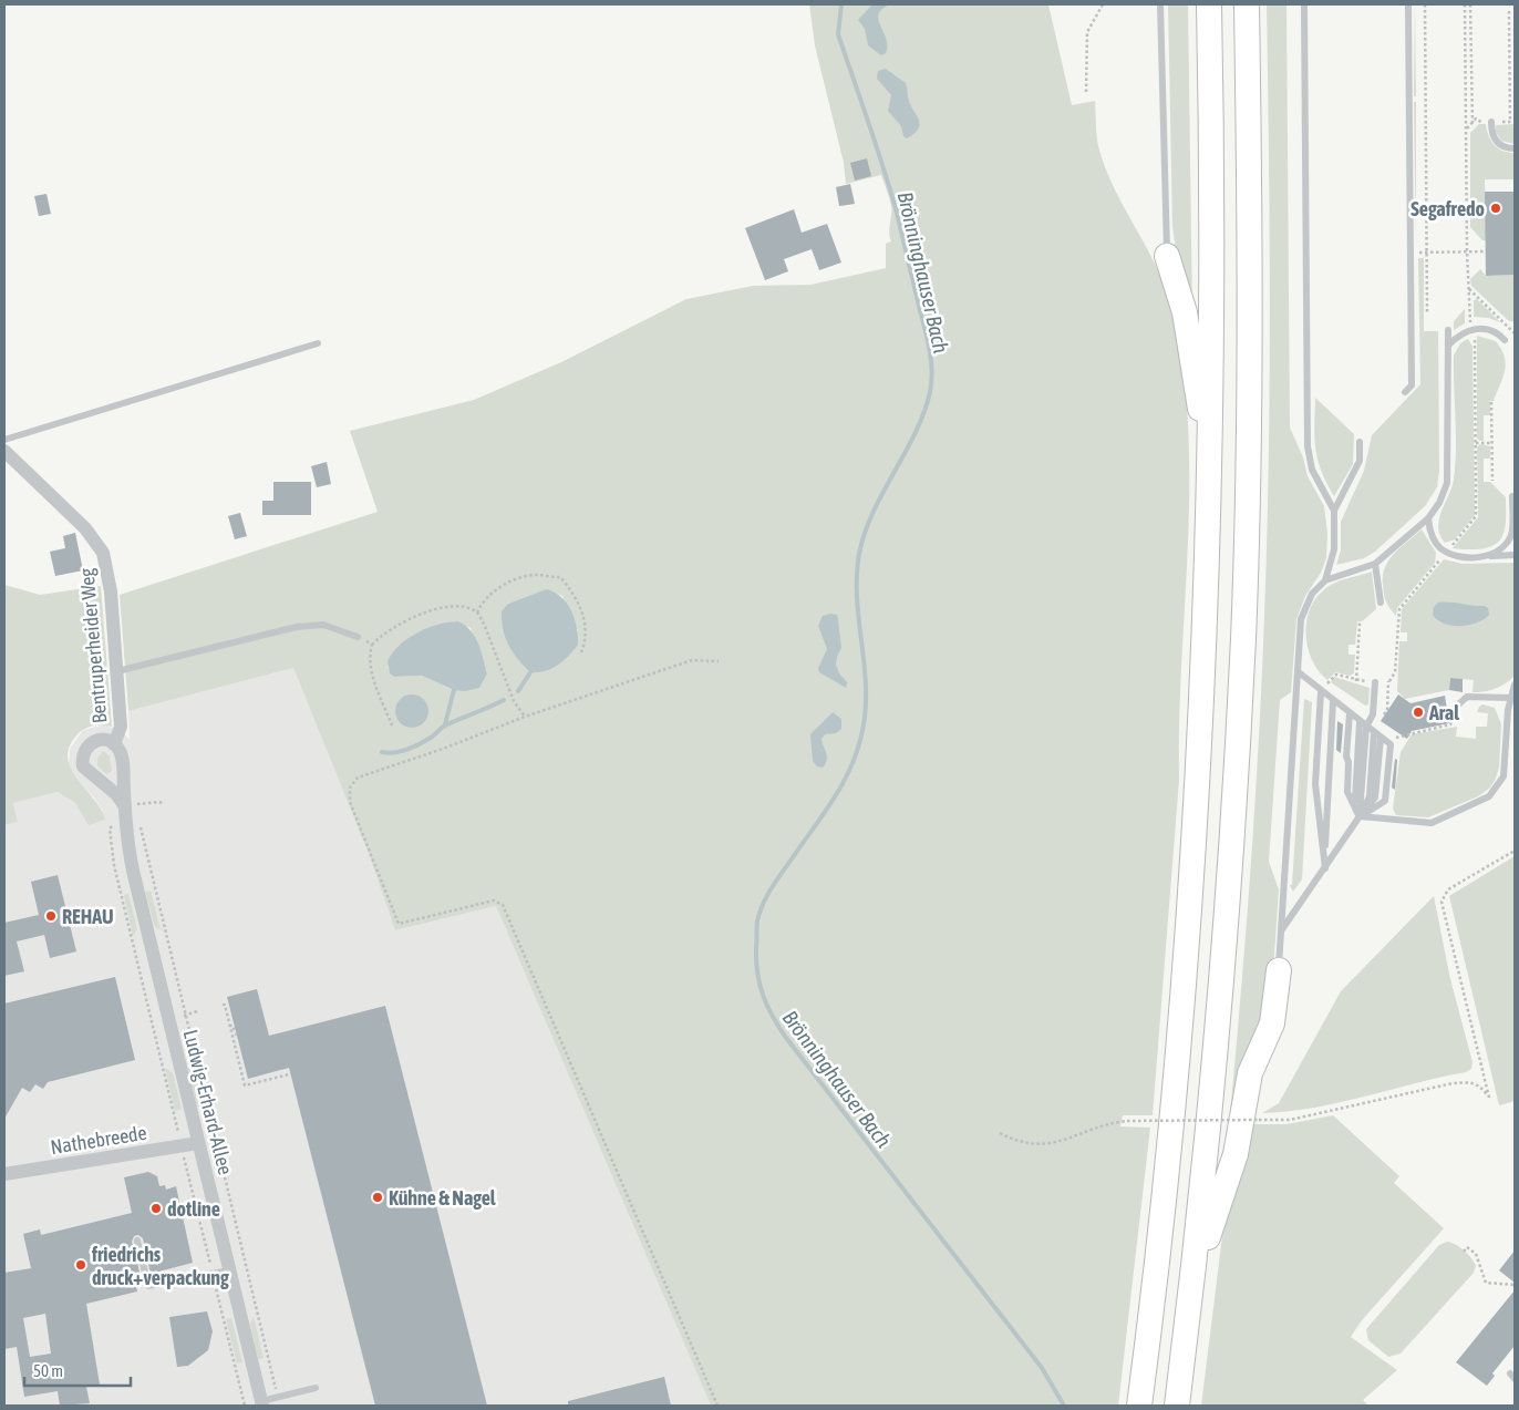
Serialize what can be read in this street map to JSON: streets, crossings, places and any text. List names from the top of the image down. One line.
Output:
{"streets":{"street":["Bentruperheider Weg","Ludwig-Erhard-Allee","Nathebreede"]},"crossings":[["Bentruperheider Weg","Ludwig-Erhard-Allee"],["Ludwig-Erhard-Allee","Nathebreede"]],"water":["Brönninghauser Bach"],"places":["Segafredo","Aral","REHAU","Kühne & Nagel","dotline","friedrichs druck+verpackung"],"scale_bar":"50 m"}
